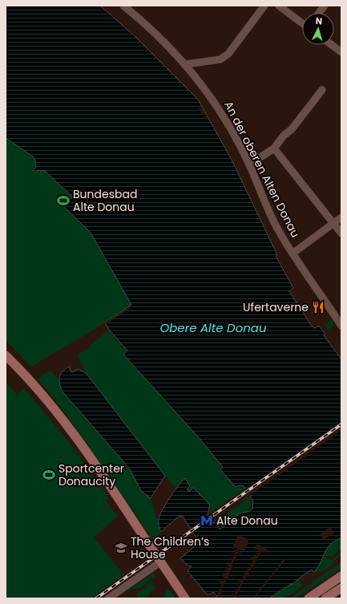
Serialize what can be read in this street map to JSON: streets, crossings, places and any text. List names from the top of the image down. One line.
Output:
{"streets":{"street":["An der oberen Alten Donau"]},"water":["Obere Alte Donau"],"places":{"sports":["Bundesbad Alte Donau","Sportcenter Donaucity"],"restaurant":["Ufertaverne"],"metro station":["Alte Donau"],"school or university":["The Children’s House"]},"north":"top"}
